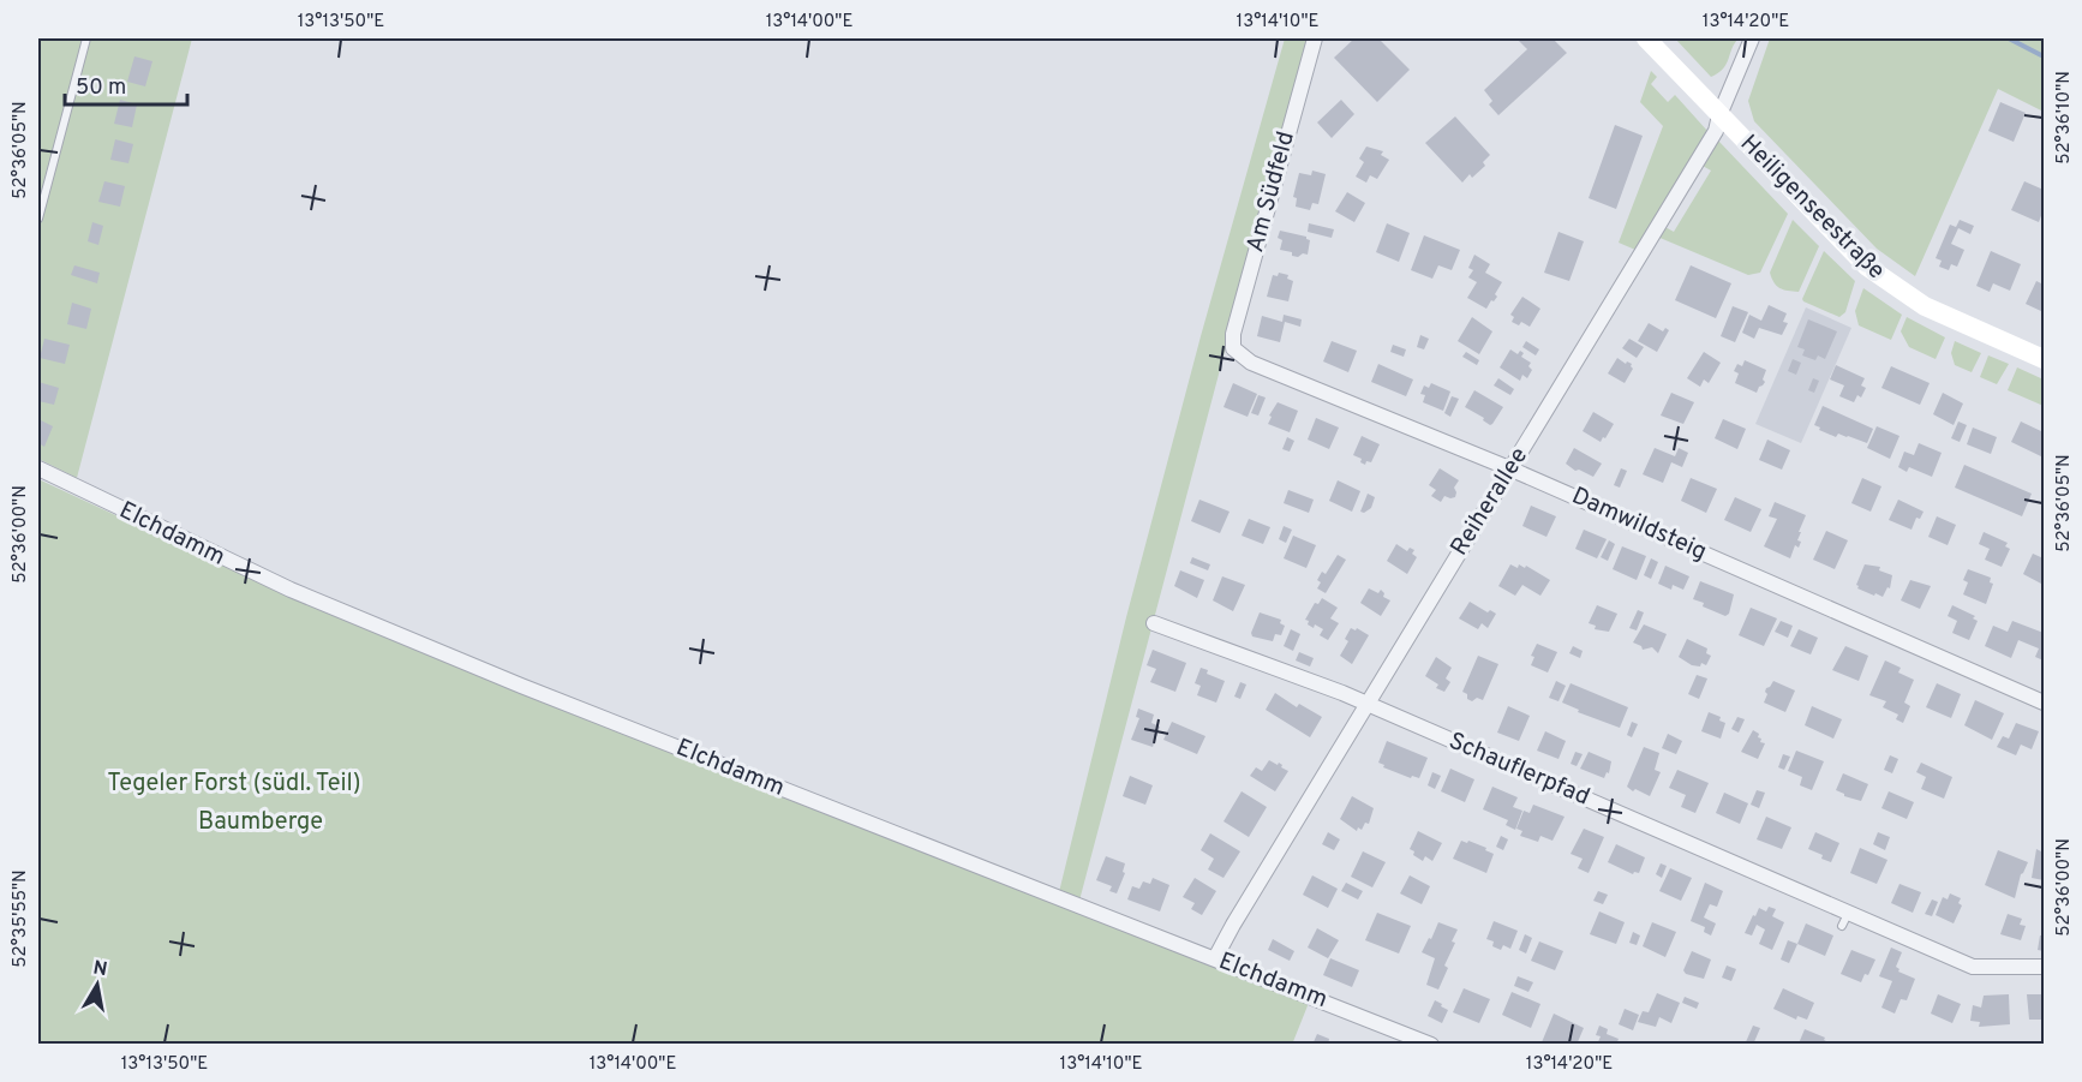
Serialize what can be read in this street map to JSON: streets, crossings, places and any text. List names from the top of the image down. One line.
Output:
{"streets":{"main road":["Heiligenseestraße"],"street":["Am Südfeld","Reiherallee","Damwildsteig","Elchdamm","Schauflerpfad"]},"crossings":[["Am Südfeld","Damwildsteig"],["Heiligenseestraße","Reiherallee"],["Reiherallee","Damwildsteig"],["Reiherallee","Elchdamm"],["Reiherallee","Schauflerpfad"]],"parks":["Tegeler Forst (südl. Teil)","Baumberge"],"scale_bar":"50 m","north":"top","coordinates":["13°13'50\"E","13°14'00\"E","13°14'10\"E","13°14'20\"E","52°36'10\"N","52°36'05\"N","52°36'00\"N","52°35'55\"N"]}
